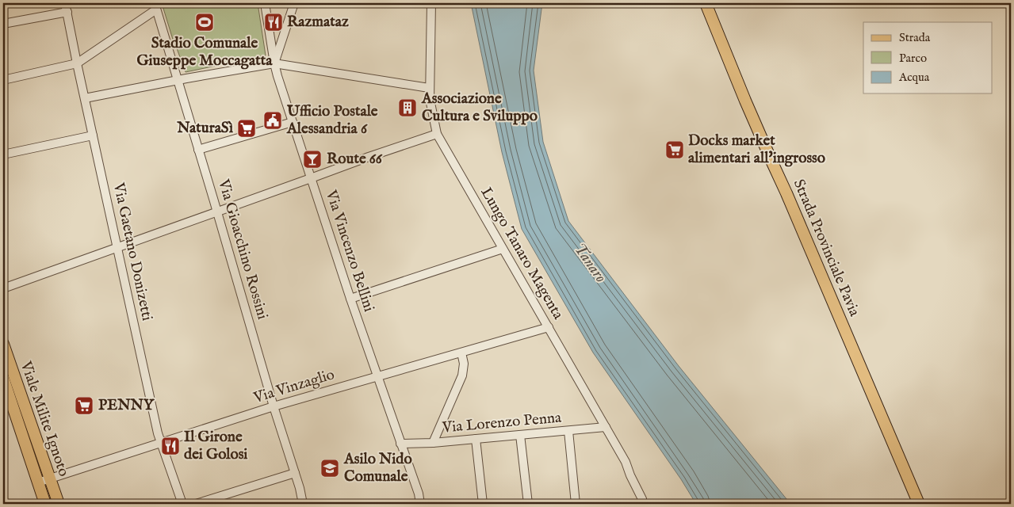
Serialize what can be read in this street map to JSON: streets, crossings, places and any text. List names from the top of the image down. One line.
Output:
{"streets":{"main road":["Strada Provinciale Pavia","Viale Milite Ignoto"],"street":["Via Gioacchino Rossini","Via Vincenzo Bellini","Via Gaetano Donizetti","Lungo Tanaro Magenta","Via Vinzaglio","Via Lorenzo Penna"]},"crossings":[["Via Gioacchino Rossini","Via Vinzaglio"],["Via Vincenzo Bellini","Via Vinzaglio"],["Via Vincenzo Bellini","Via Lorenzo Penna"],["Via Gaetano Donizetti","Via Vinzaglio"],["Lungo Tanaro Magenta","Via Vinzaglio"],["Lungo Tanaro Magenta","Via Lorenzo Penna"],["Via Vinzaglio","Viale Milite Ignoto"]],"water":["Tanaro"],"places":{"sports":["Stadio Comunale Giuseppe Moccagatta"],"restaurant":["Razmataz","Il Girone dei Golosi"],"building":["Associazione Cultura e Sviluppo"],"public building":["Ufficio Postale Alessandria 6"],"supermarket":["NaturaSì","Docks market alimentari all'ingrosso","PENNY"],"bar":["Route 66"],"school or university":["Asilo Nido Comunale"]},"legend":["Strada","Parco","Acqua"]}
